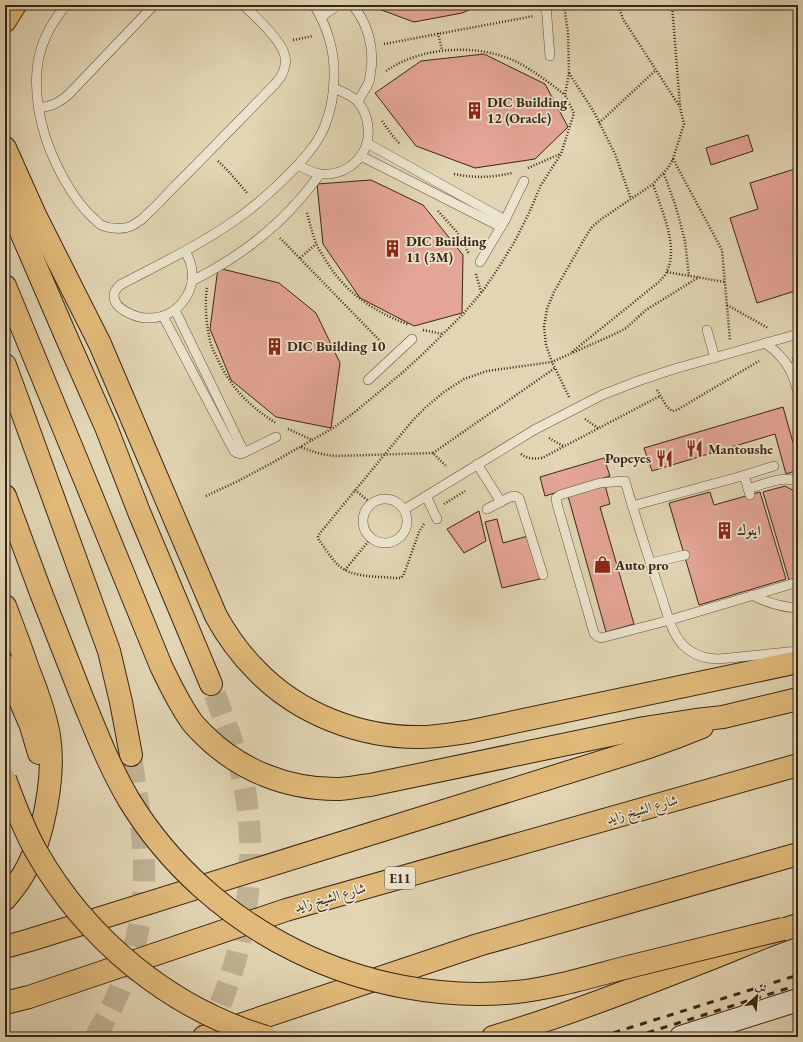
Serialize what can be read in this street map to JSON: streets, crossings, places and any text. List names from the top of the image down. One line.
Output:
{"streets":{"highway":["شارع الشيخ زايد","E11"]},"places":{"building":["DIC Building 12 (Oracle)","DIC Building 11 (3M)","DIC Building 10","اينوك"],"restaurant":["Mantoushe","Popeyes"],"shop":["Auto pro"]},"north":"top right"}
